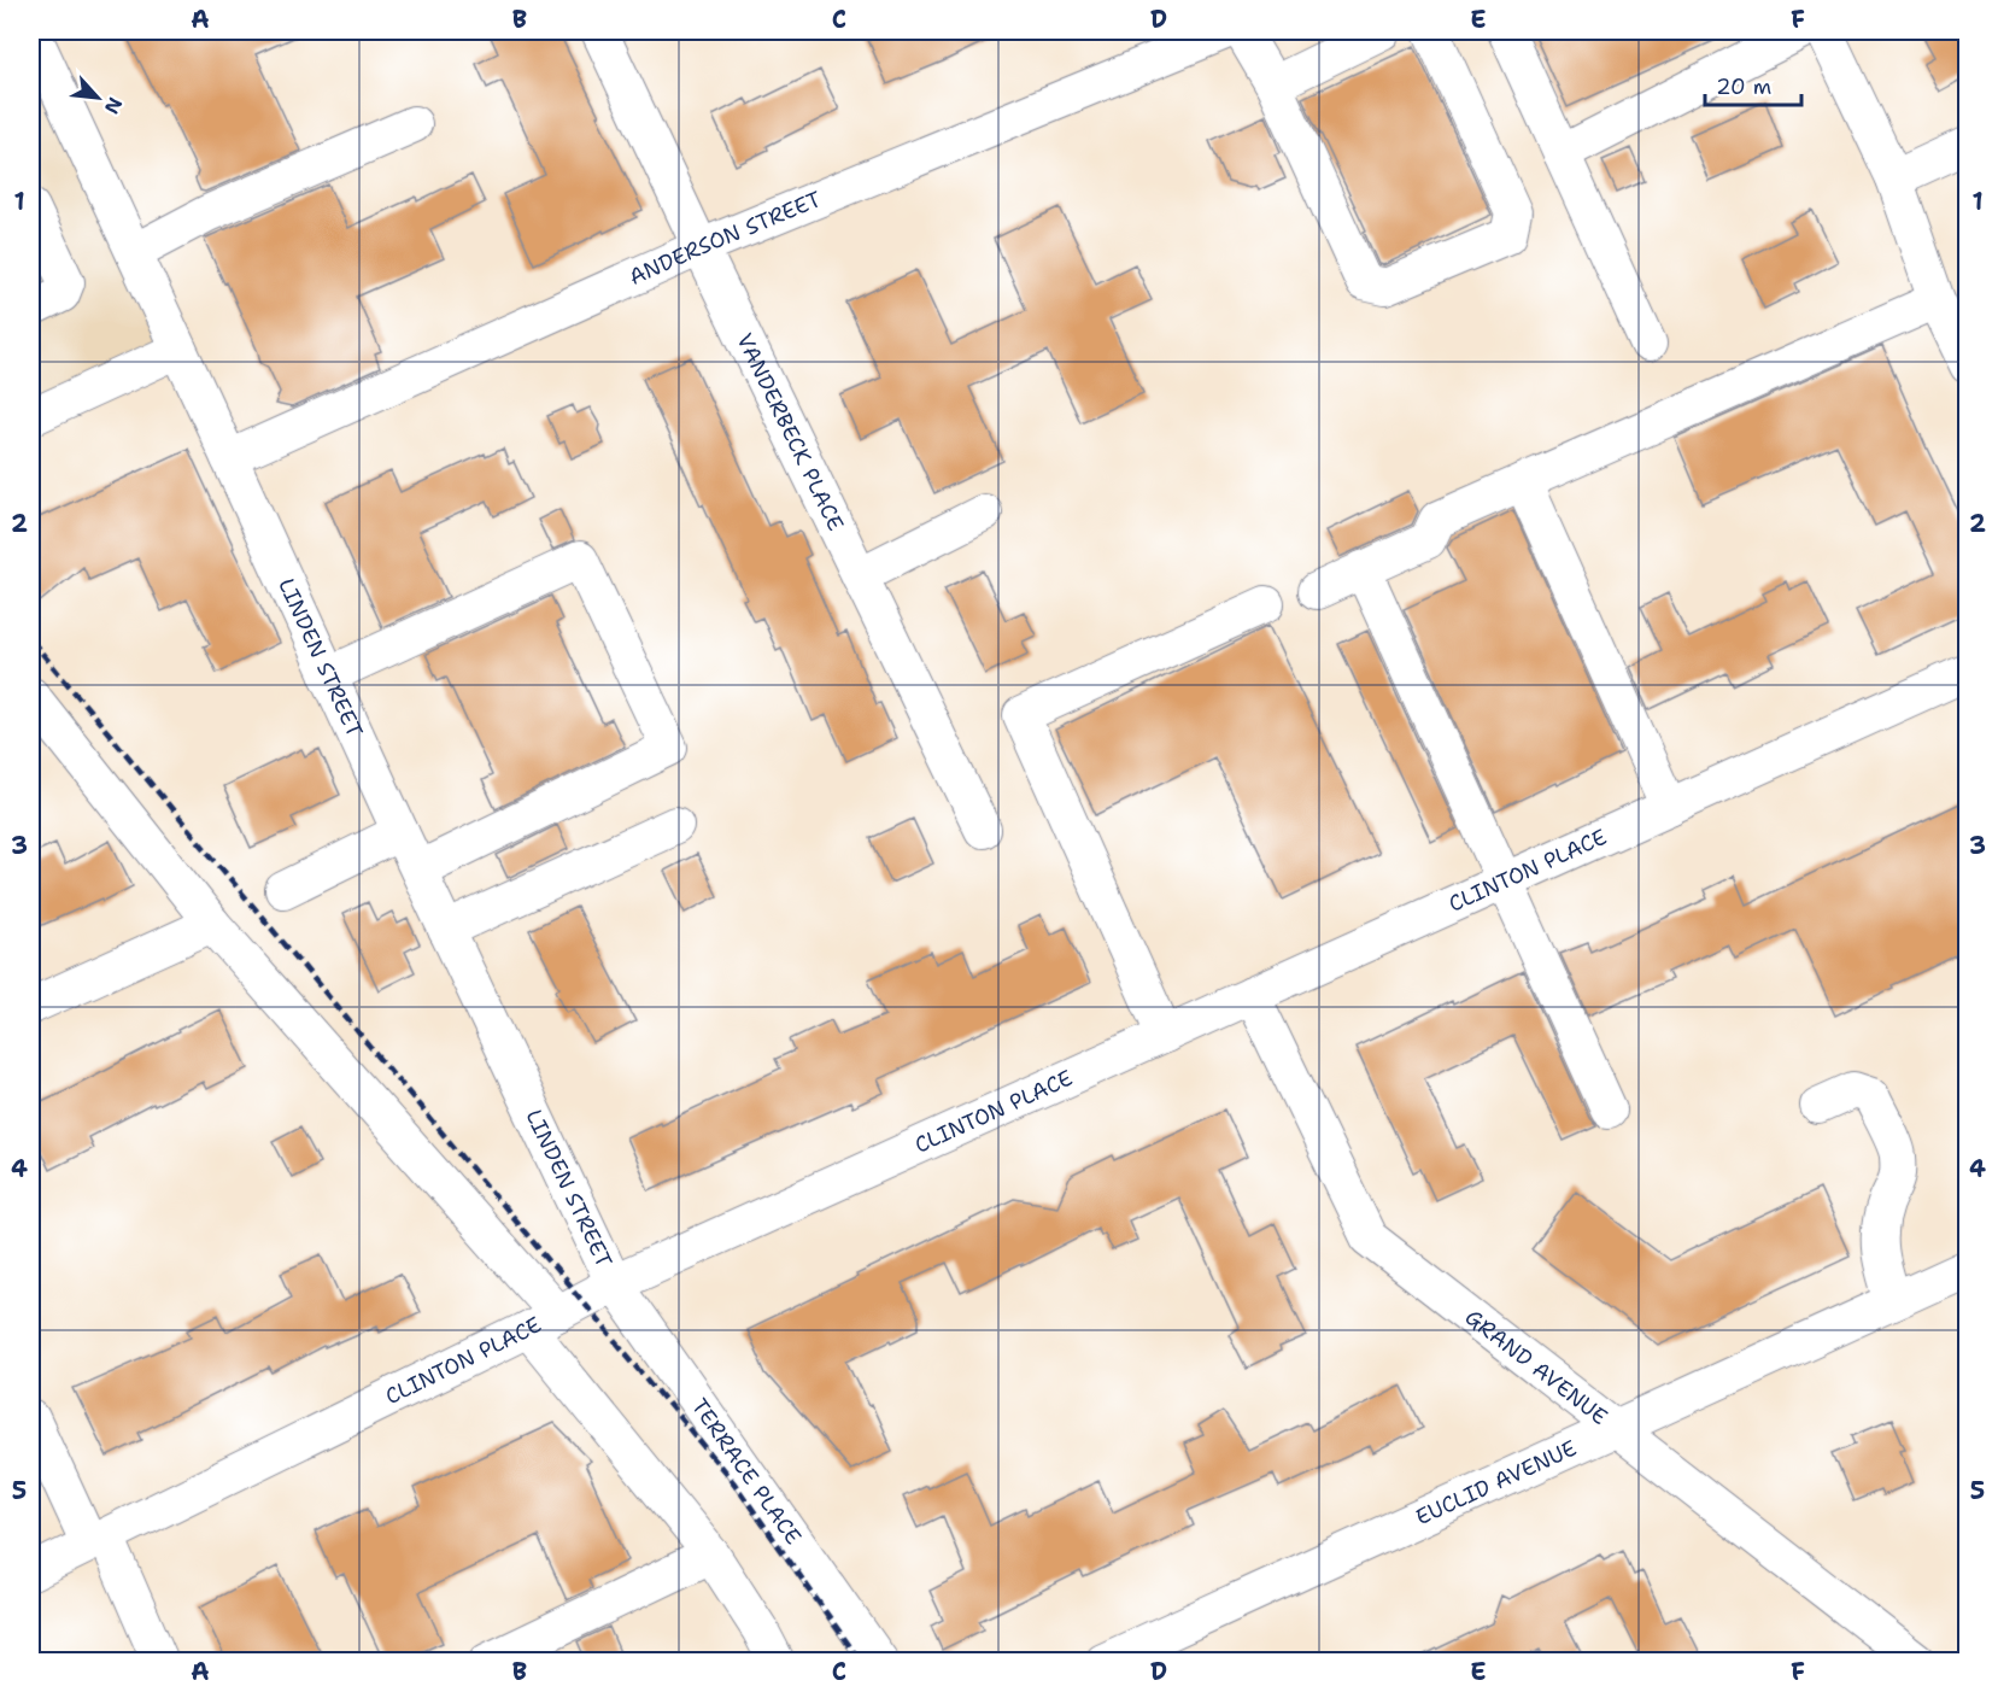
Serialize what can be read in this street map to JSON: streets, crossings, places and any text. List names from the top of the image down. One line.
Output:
{"streets":{"street":["ANDERSON STREET","VANDERBECK PLACE","LINDEN STREET","CLINTON PLACE","GRAND AVENUE","TERRACE PLACE","EUCLID AVENUE"]},"crossings":[["ANDERSON STREET","VANDERBECK PLACE"],["ANDERSON STREET","LINDEN STREET"],["LINDEN STREET","CLINTON PLACE"],["LINDEN STREET","TERRACE PLACE"],["CLINTON PLACE","GRAND AVENUE"],["CLINTON PLACE","TERRACE PLACE"],["GRAND AVENUE","EUCLID AVENUE"]],"scale_bar":"20 m","north":"bottom right","grid":{"columns":["A","B","C","D","E","F"],"rows":["1","2","3","4","5"]}}
